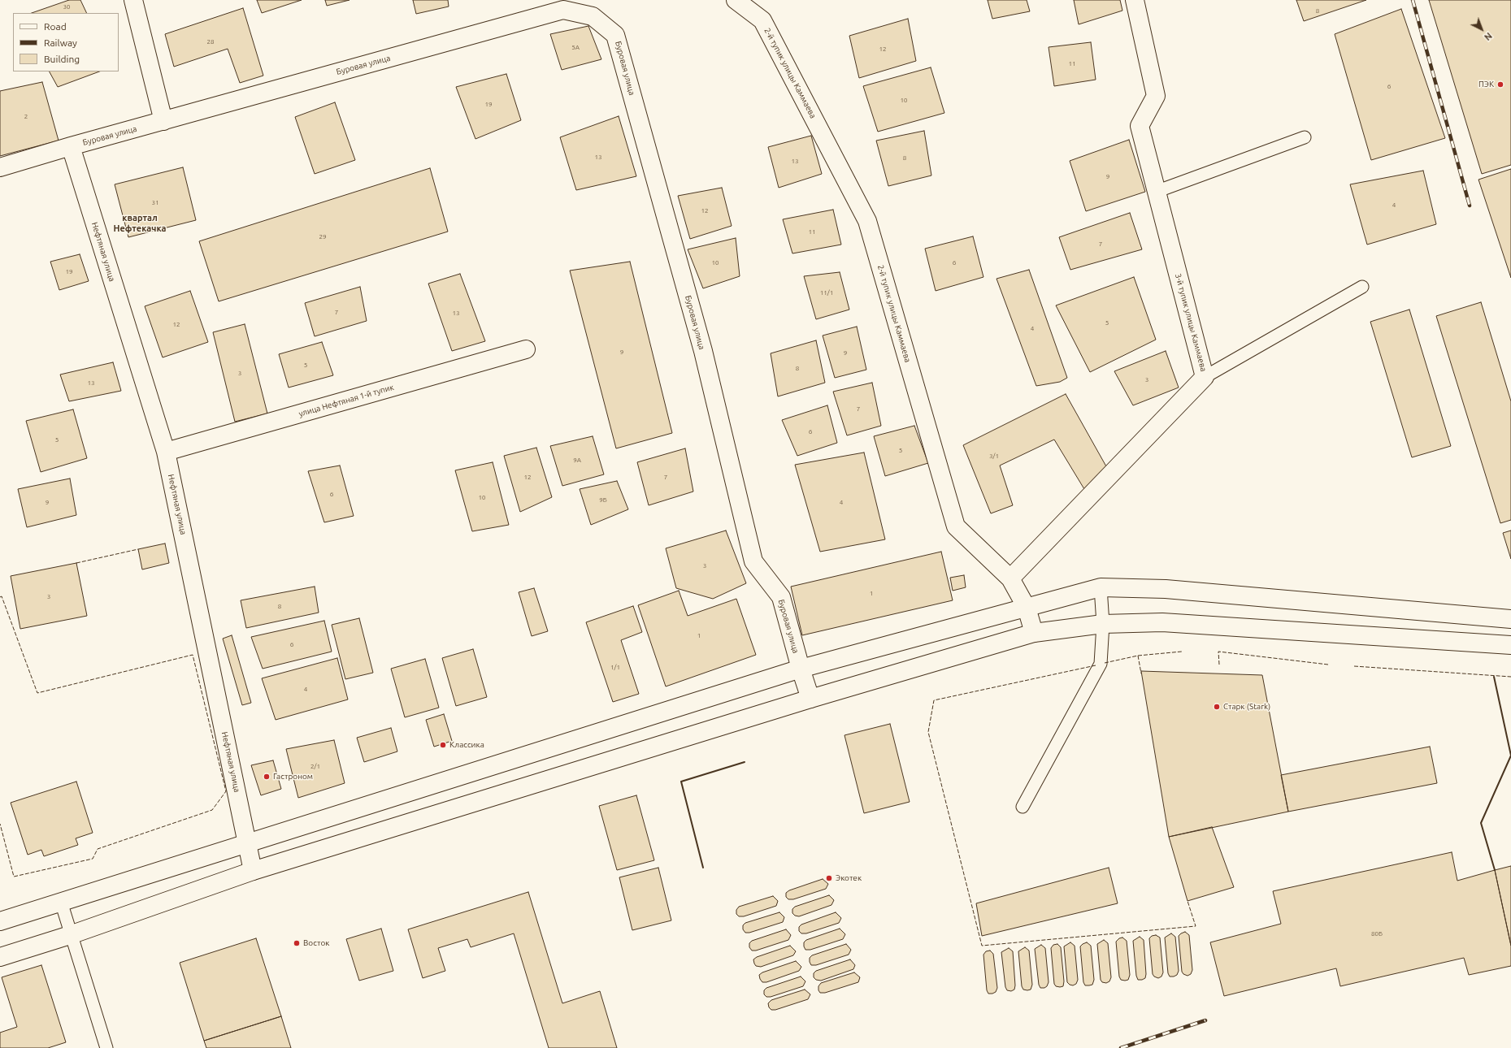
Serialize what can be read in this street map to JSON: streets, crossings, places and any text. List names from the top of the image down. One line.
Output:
{"streets":{"street":["Буровая улица","2-й тупик улицы Каммаева","Нефтяная улица","3-й тупик улицы Каммаева","улица Нефтяная 1-й тупик"]},"crossings":[["Буровая улица","Нефтяная улица"],["2-й тупик улицы Каммаева","3-й тупик улицы Каммаева"],["Нефтяная улица","улица Нефтяная 1-й тупик"]],"districts":["квартал Нефтекачка"],"places":["ПЭК","Старк (Stark)","Классика","Гастроном","Экотек","Восток"],"house_numbers":["30","8","28","5А","12","11","6","10","19","2","13","8","13","9","31","4","12","11","29","7","10","6","19","11/1","7","13","5","12","4","9","9","5","8","3","3","13","7","6","5","5","3/1","9А","12","7","6","10","9Б","9","4","3","1","3","8","1","6","1/1","4","2/1","80Б"],"legend":["Road","Railway","Building"],"north":"bottom right"}
